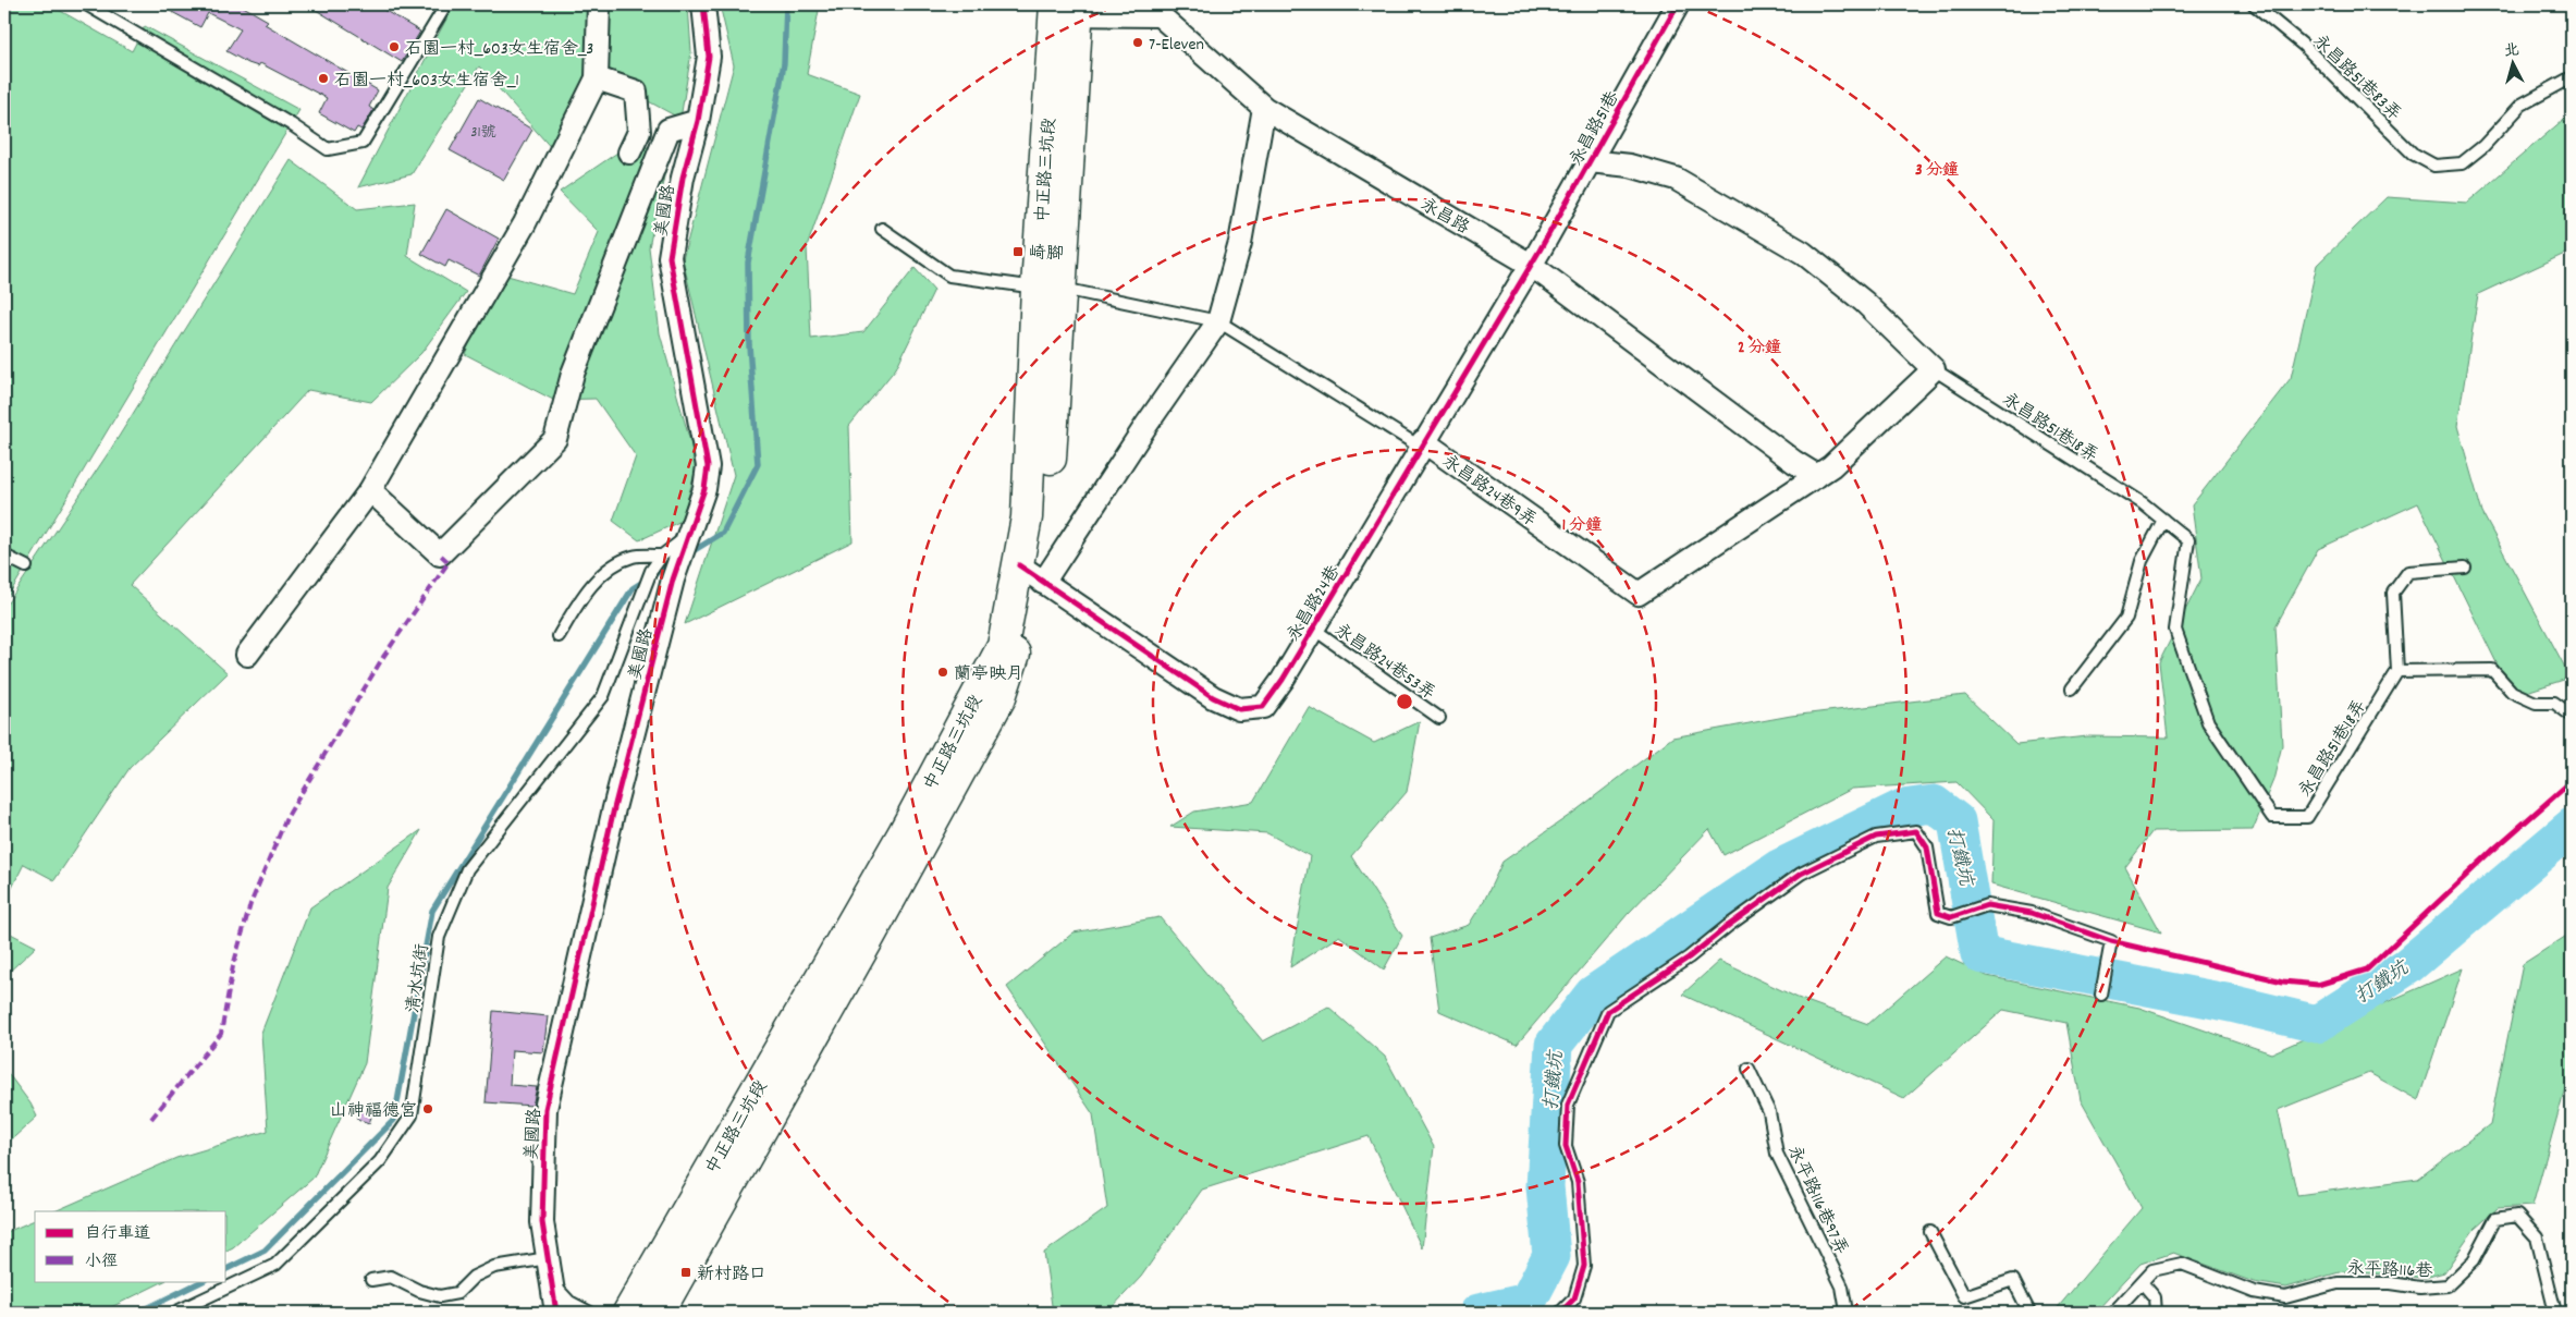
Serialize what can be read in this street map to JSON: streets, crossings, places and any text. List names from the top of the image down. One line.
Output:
{"streets":{"main road":["中正路三坑段"],"street":["永昌路51巷","美國路","永昌路","永昌路24巷9弄","永昌路24巷"],"lane":["永昌路51巷83弄","永昌路51巷18弄","永昌路24巷53弄","清水坑街","永平路116巷97弄","永平路116巷"]},"crossings":[["永昌路51巷","永昌路"],["永昌路51巷","永昌路24巷"],["中正路三坑段","永昌路"],["中正路三坑段","永昌路24巷"],["美國路","清水坑街"],["永昌路","永昌路24巷9弄"],["永昌路","永昌路24巷"],["永昌路24巷9弄","永昌路24巷"],["永昌路24巷","永昌路24巷53弄"]],"water":["打鐵坑"],"places":{"other":["7-Eleven","石園一村_603女生宿舍_3","石園一村_603女生宿舍_1","蘭亭映月","山神福德宮"],"transit":["崎腳","新村路口"]},"house_numbers":["31號"],"legend":["自行車道","小徑"],"north":"top","rings":["3 分鐘","2 分鐘","1 分鐘"]}
